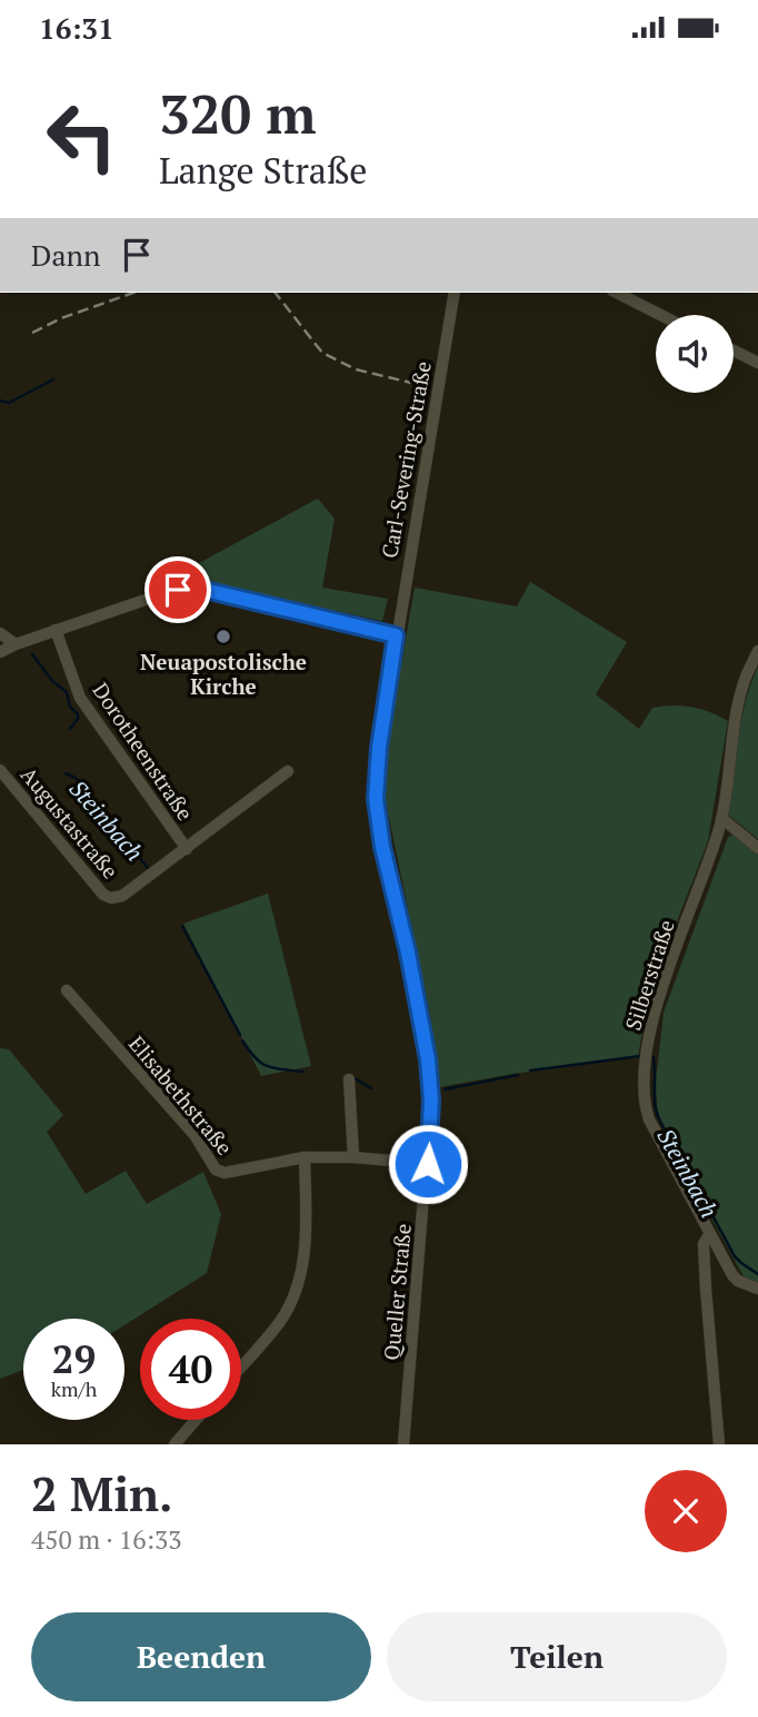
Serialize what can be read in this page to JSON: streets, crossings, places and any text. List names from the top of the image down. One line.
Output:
{"streets":{"street":["Carl-Severing-Straße","Dorotheenstraße","Augustastraße","Silberstraße","Elisabethstraße","Queller Straße"]},"crossings":[["Carl-Severing-Straße","Queller Straße"],["Dorotheenstraße","Augustastraße"],["Elisabethstraße","Queller Straße"]],"water":["Steinbach"],"places":["Neuapostolische Kirche"],"page":{"status":"16:31","turn":["320 m","Lange Straße"],"then":"Dann","speed":"29 km/h","limit":"40","heading":["2 Min.","450 m · 16:33"],"buttons":["Beenden","Teilen"]}}
